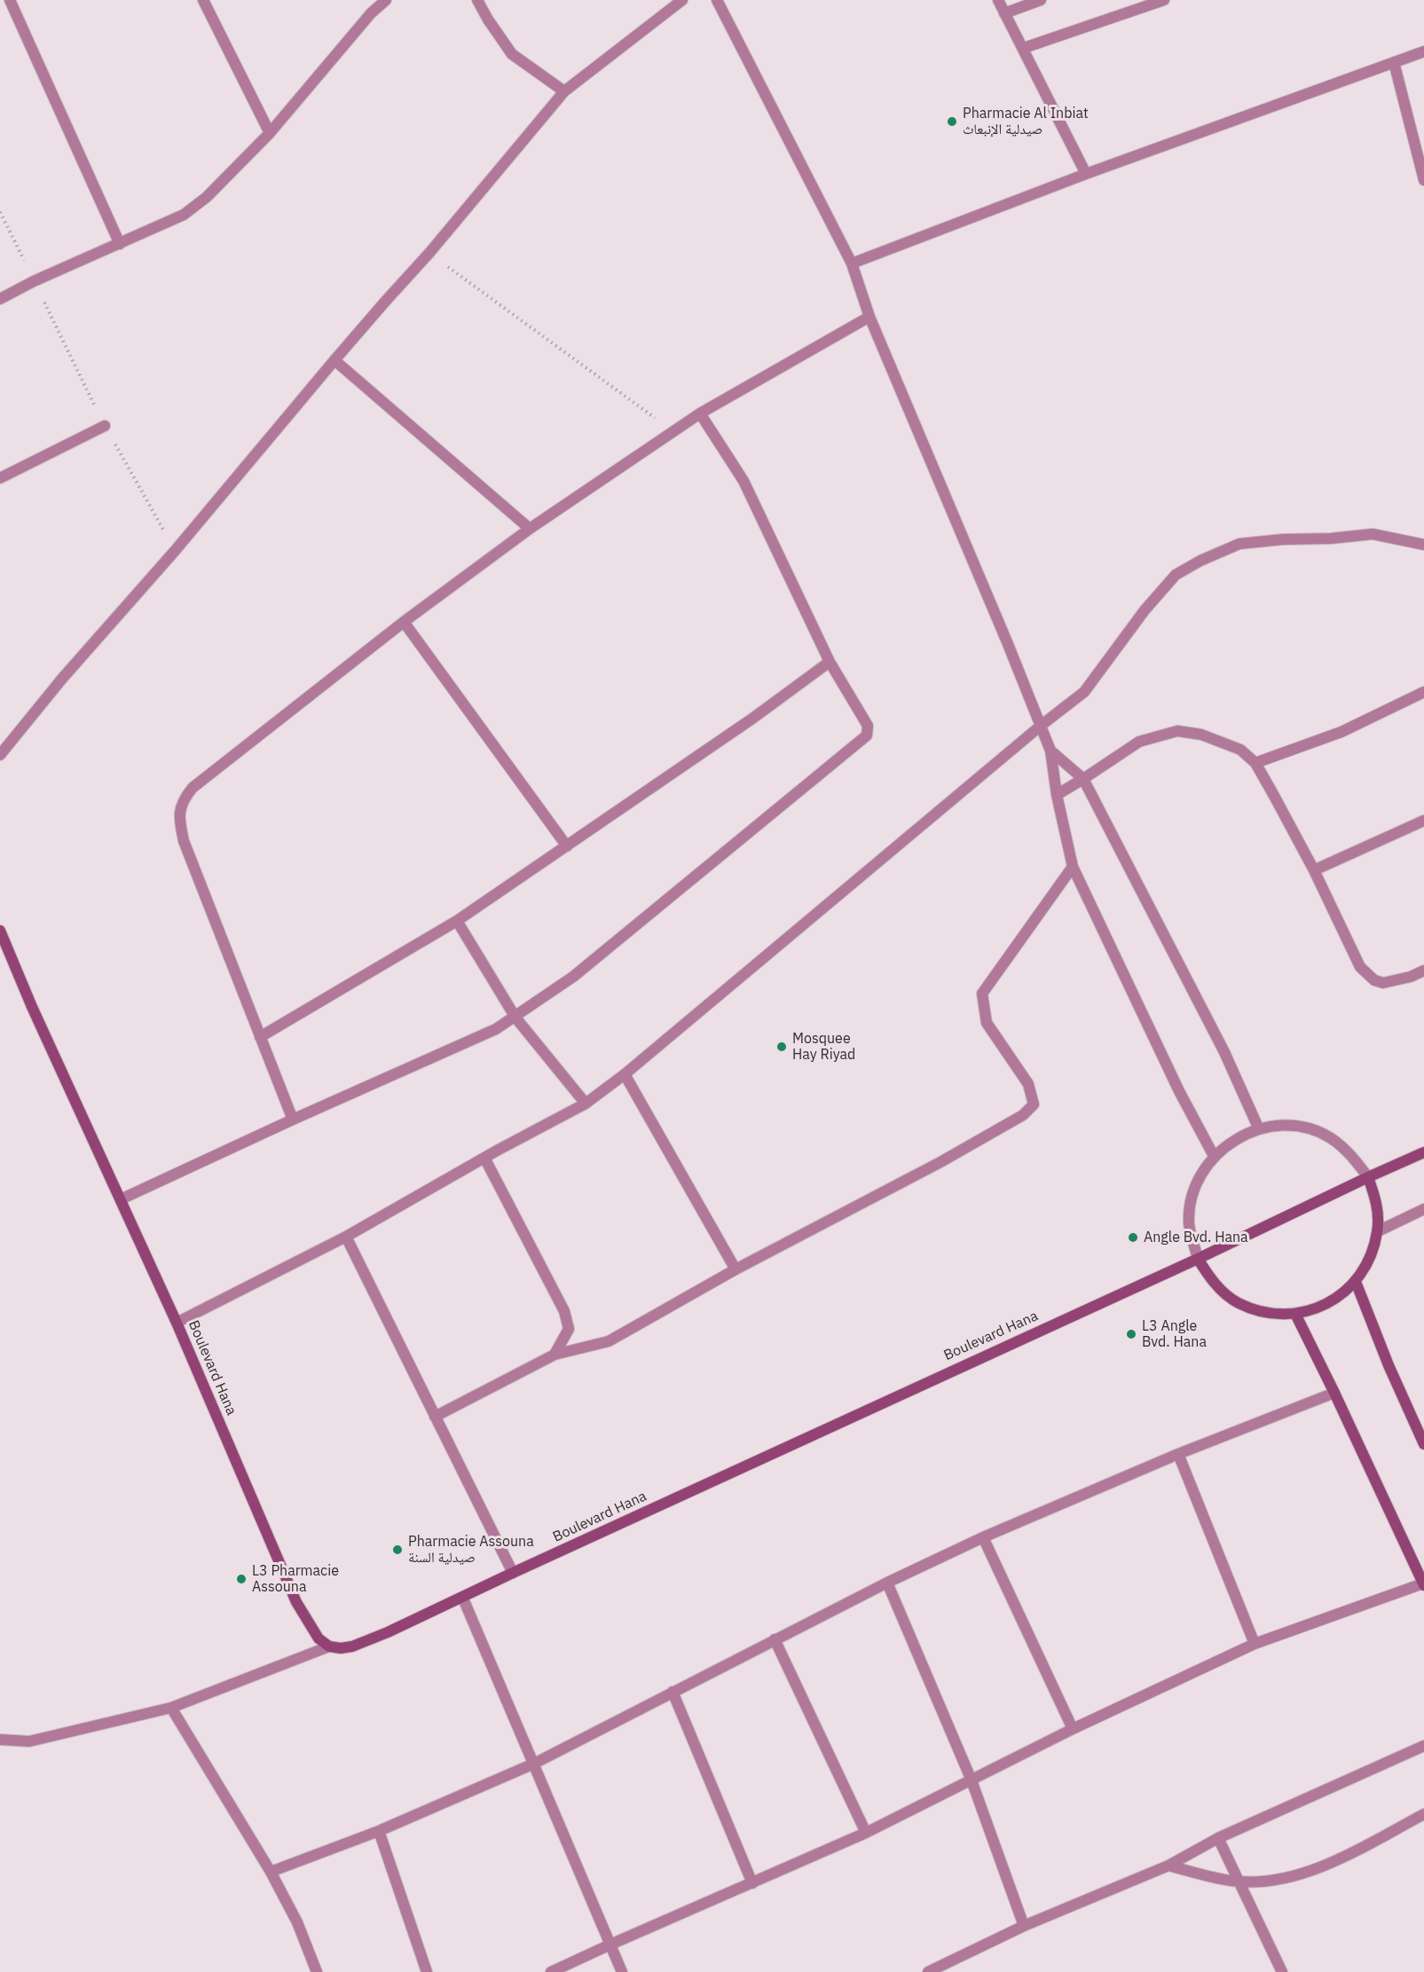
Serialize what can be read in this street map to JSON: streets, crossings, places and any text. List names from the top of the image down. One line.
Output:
{"streets":{"street":["Boulevard Hana"]},"places":["Pharmacie Al Inbiat صيدلية الإنبعاث","Mosquee Hay Riyad","Angle Bvd. Hana","L3 Angle Bvd. Hana","Pharmacie Assouna صيدلية السنة","L3 Pharmacie Assouna"]}
